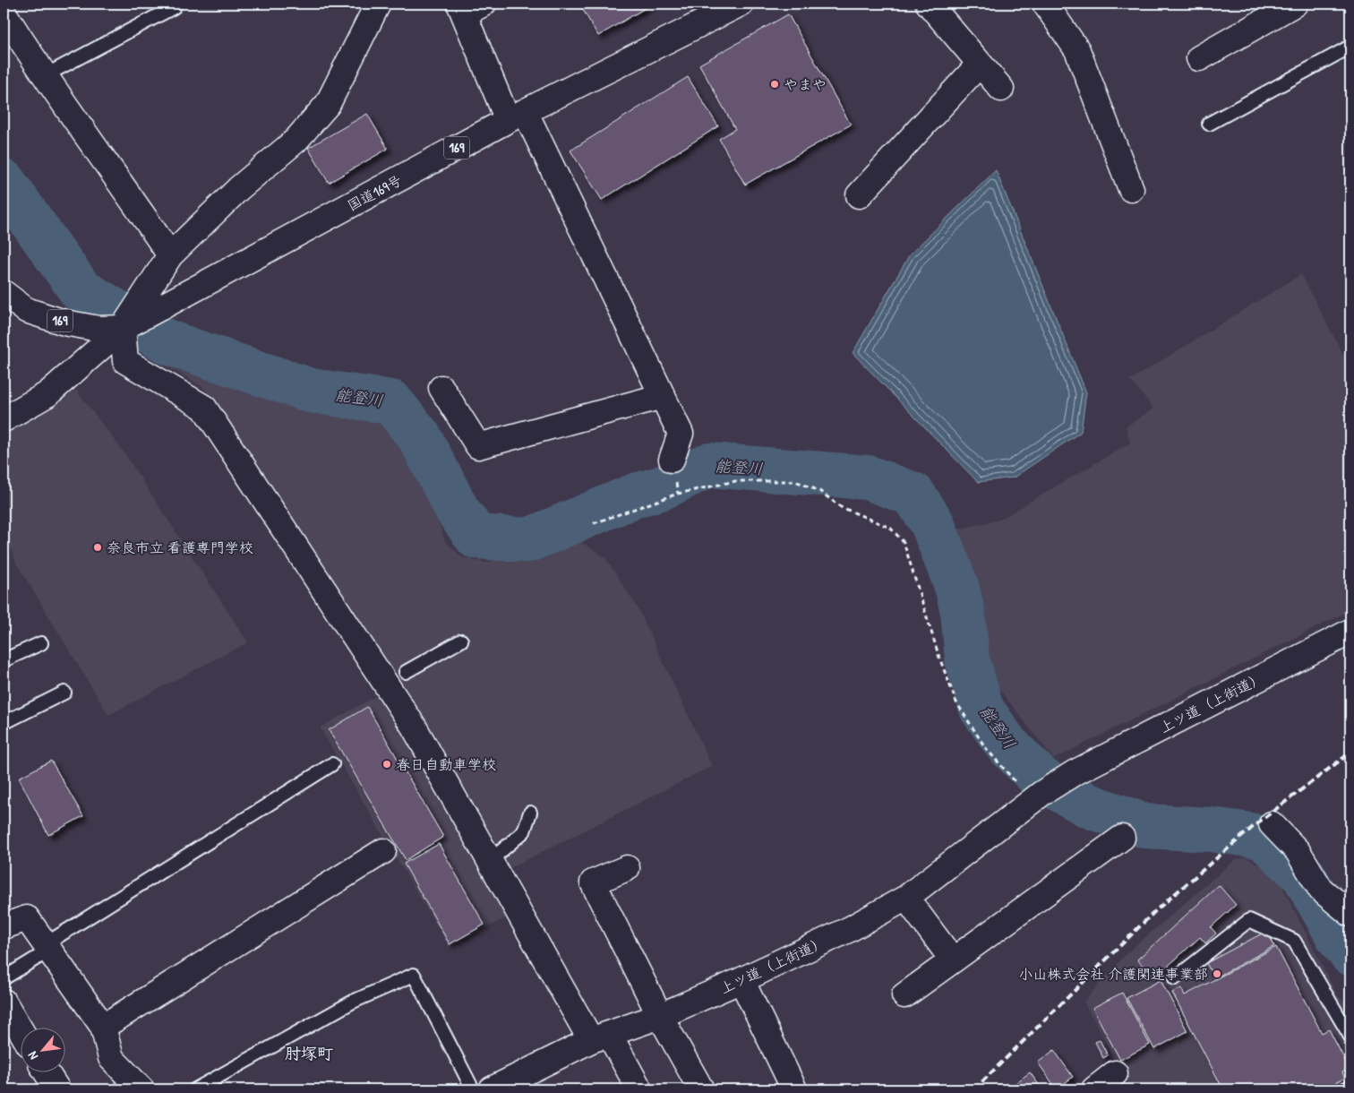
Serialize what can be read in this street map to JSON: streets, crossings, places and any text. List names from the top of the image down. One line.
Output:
{"streets":{"main road":["169","国道169号","上ツ道（上街道）"]},"districts":["肘塚町"],"water":["能登川"],"places":["やまや","奈良市立 看護専門学校","春日自動車学校","小山株式会社 介護関連事業部"],"north":"bottom left"}
